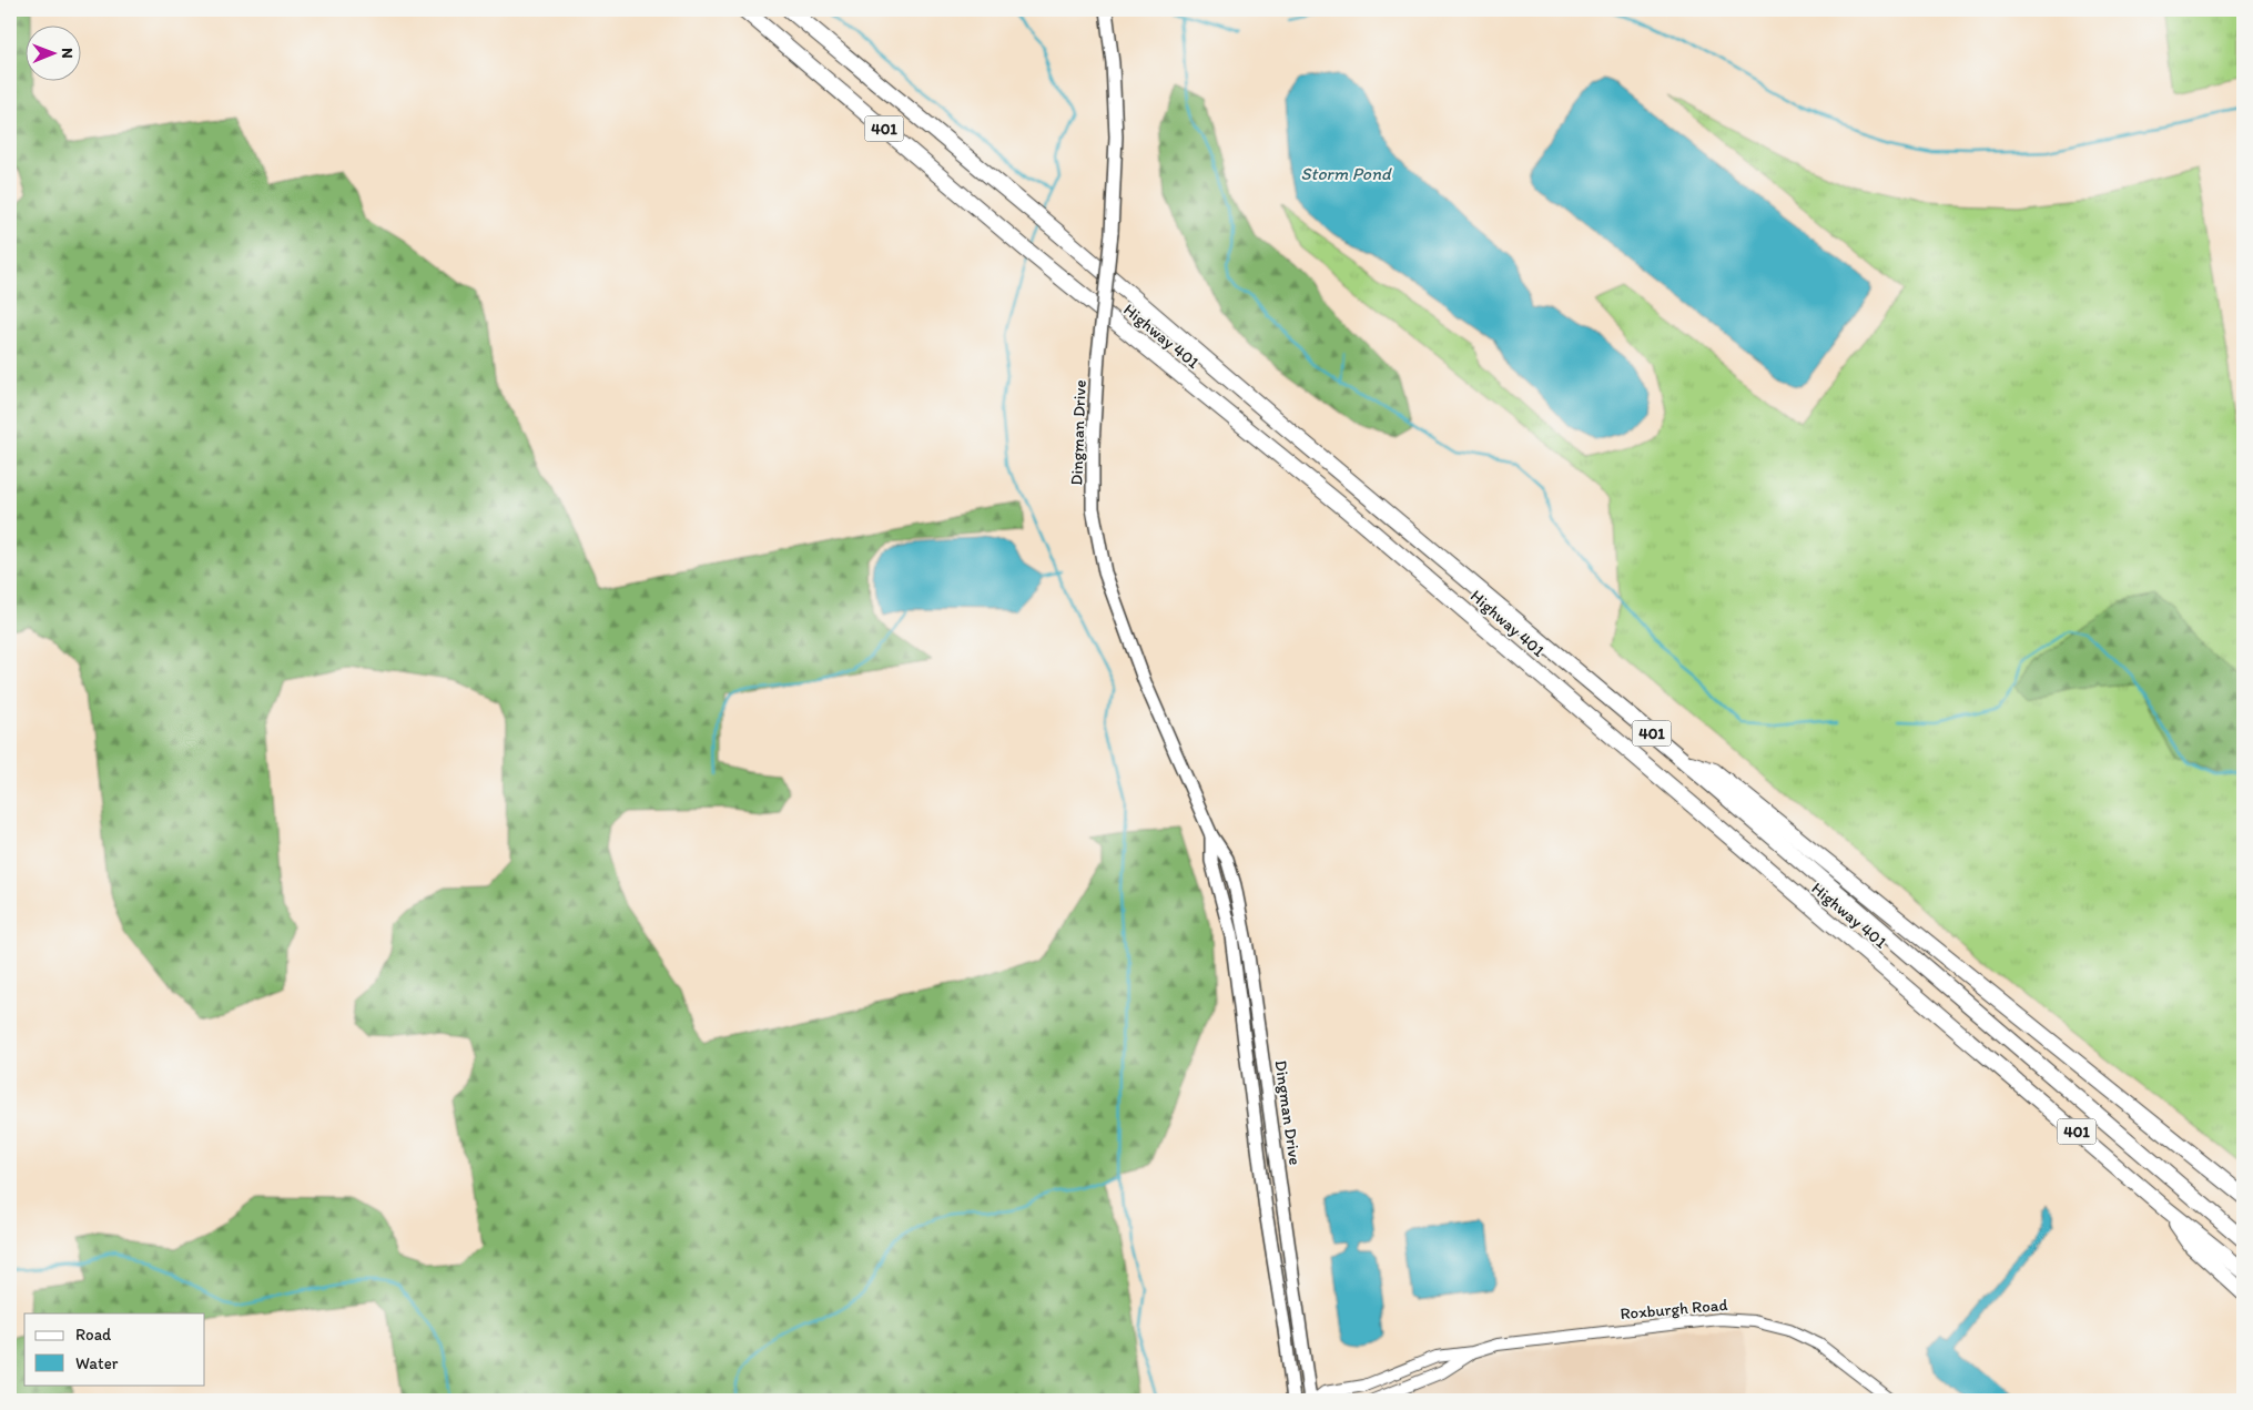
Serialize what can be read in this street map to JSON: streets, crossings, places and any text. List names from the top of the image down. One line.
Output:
{"streets":{"highway":["401","Highway 401"],"main road":["Dingman Drive"],"street":["Roxburgh Road"]},"water":["Storm Pond"],"legend":["Road","Water"],"north":"right"}
